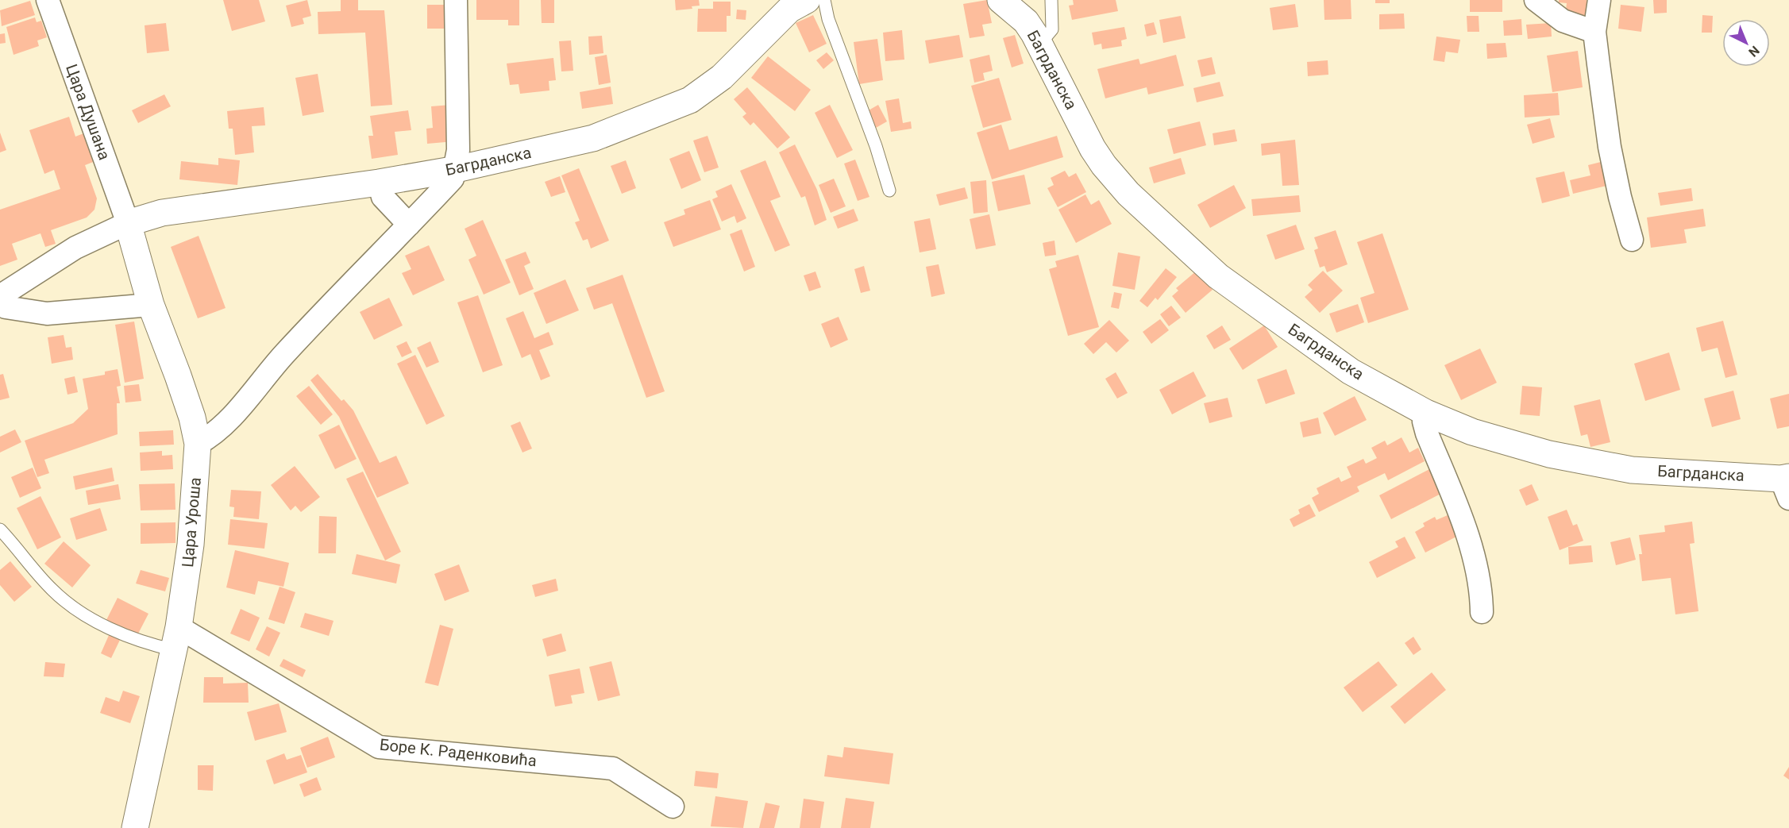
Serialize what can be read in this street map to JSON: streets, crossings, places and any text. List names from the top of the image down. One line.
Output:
{"streets":{"street":["Багрданска","Цара Душана","Цара Уроша","Боре К. Раденковића"]},"crossings":[["Багрданска","Цара Душана"],["Багрданска","Цара Уроша"],["Цара Душана","Цара Уроша"],["Цара Уроша","Боре К. Раденковића"]],"north":"bottom right"}
